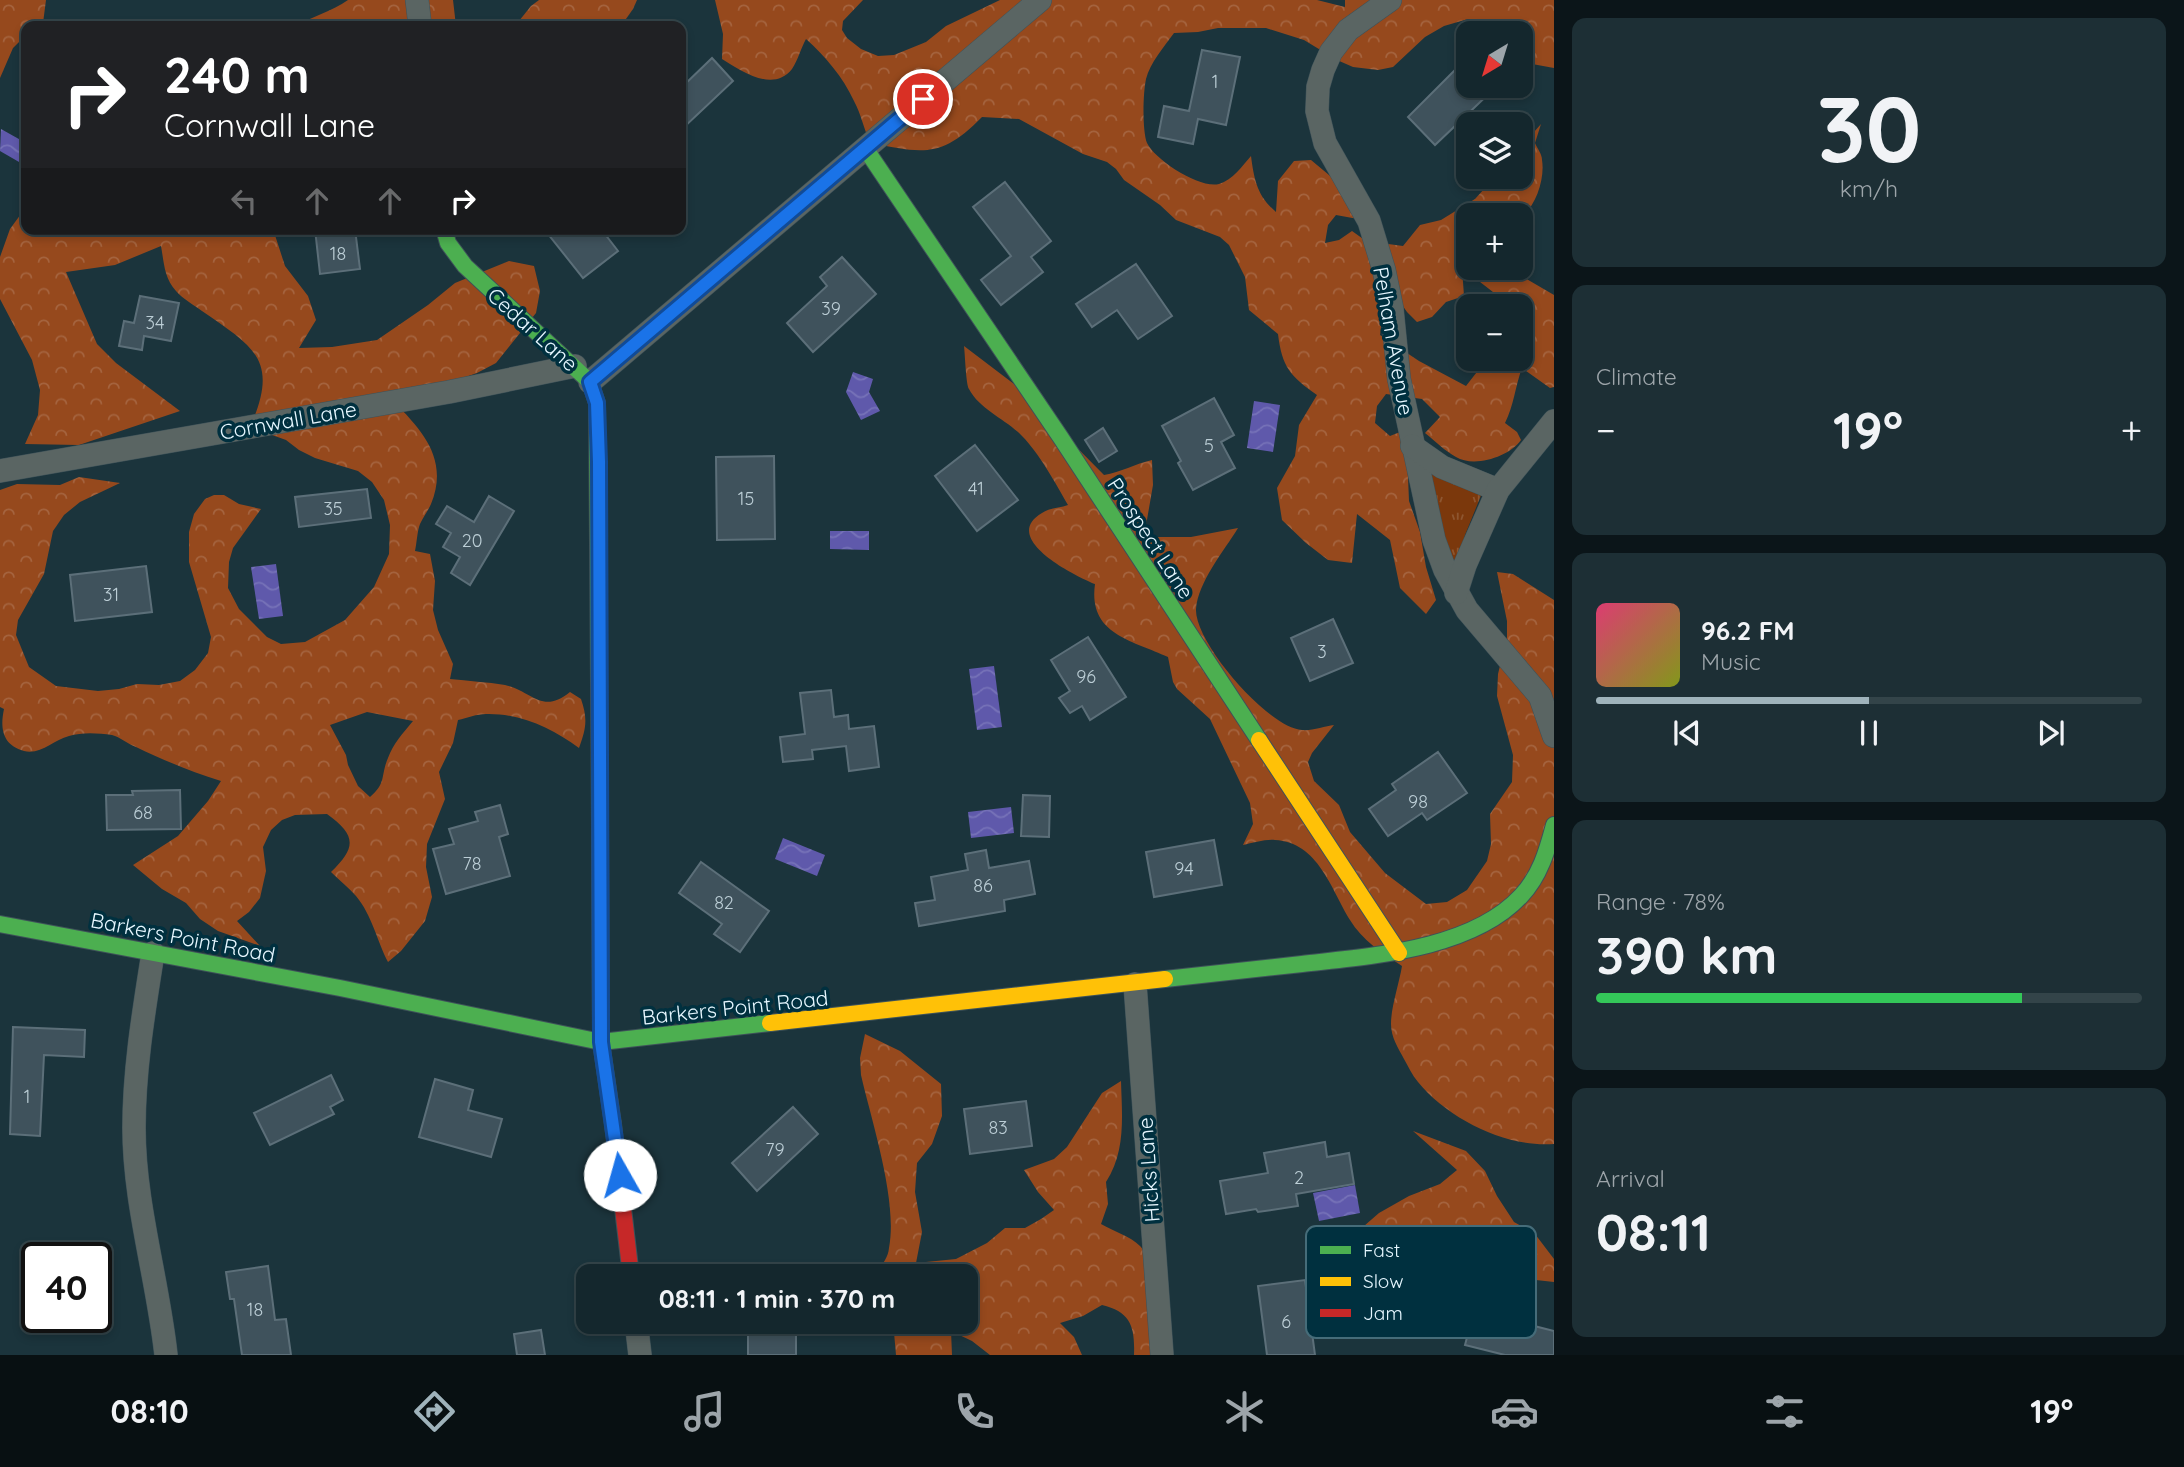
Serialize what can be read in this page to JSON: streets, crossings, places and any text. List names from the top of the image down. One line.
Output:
{"streets":{"street":["Cedar Lane","Pelham Avenue","Cornwall Lane","Prospect Lane","Barkers Point Road","Hicks Lane"]},"crossings":[["Cedar Lane","Cornwall Lane"],["Cedar Lane","Barkers Point Road"],["Cornwall Lane","Prospect Lane"],["Prospect Lane","Barkers Point Road"],["Barkers Point Road","Hicks Lane"]],"house_numbers":["1","18","39","34","5","41","15","35","20","31","3","96","98","68","78","94","86","82","1","83","79","2","18","6"],"legend":["Fast","Slow","Jam"],"north":"bottom left","page":{"tile":[["30","km/h"],"Climate",["Range · 78%","390 km"],["Arrival","08:11"]],"map_buttons":["+","−"],"turn":["240 m","Cornwall Lane"],"heat":["−","19°","+"],"song":["96.2 FM","Music"],"limit":"40","trip":"08:11 · 1 min · 370 m","tabs":["08:10","19°"]}}
